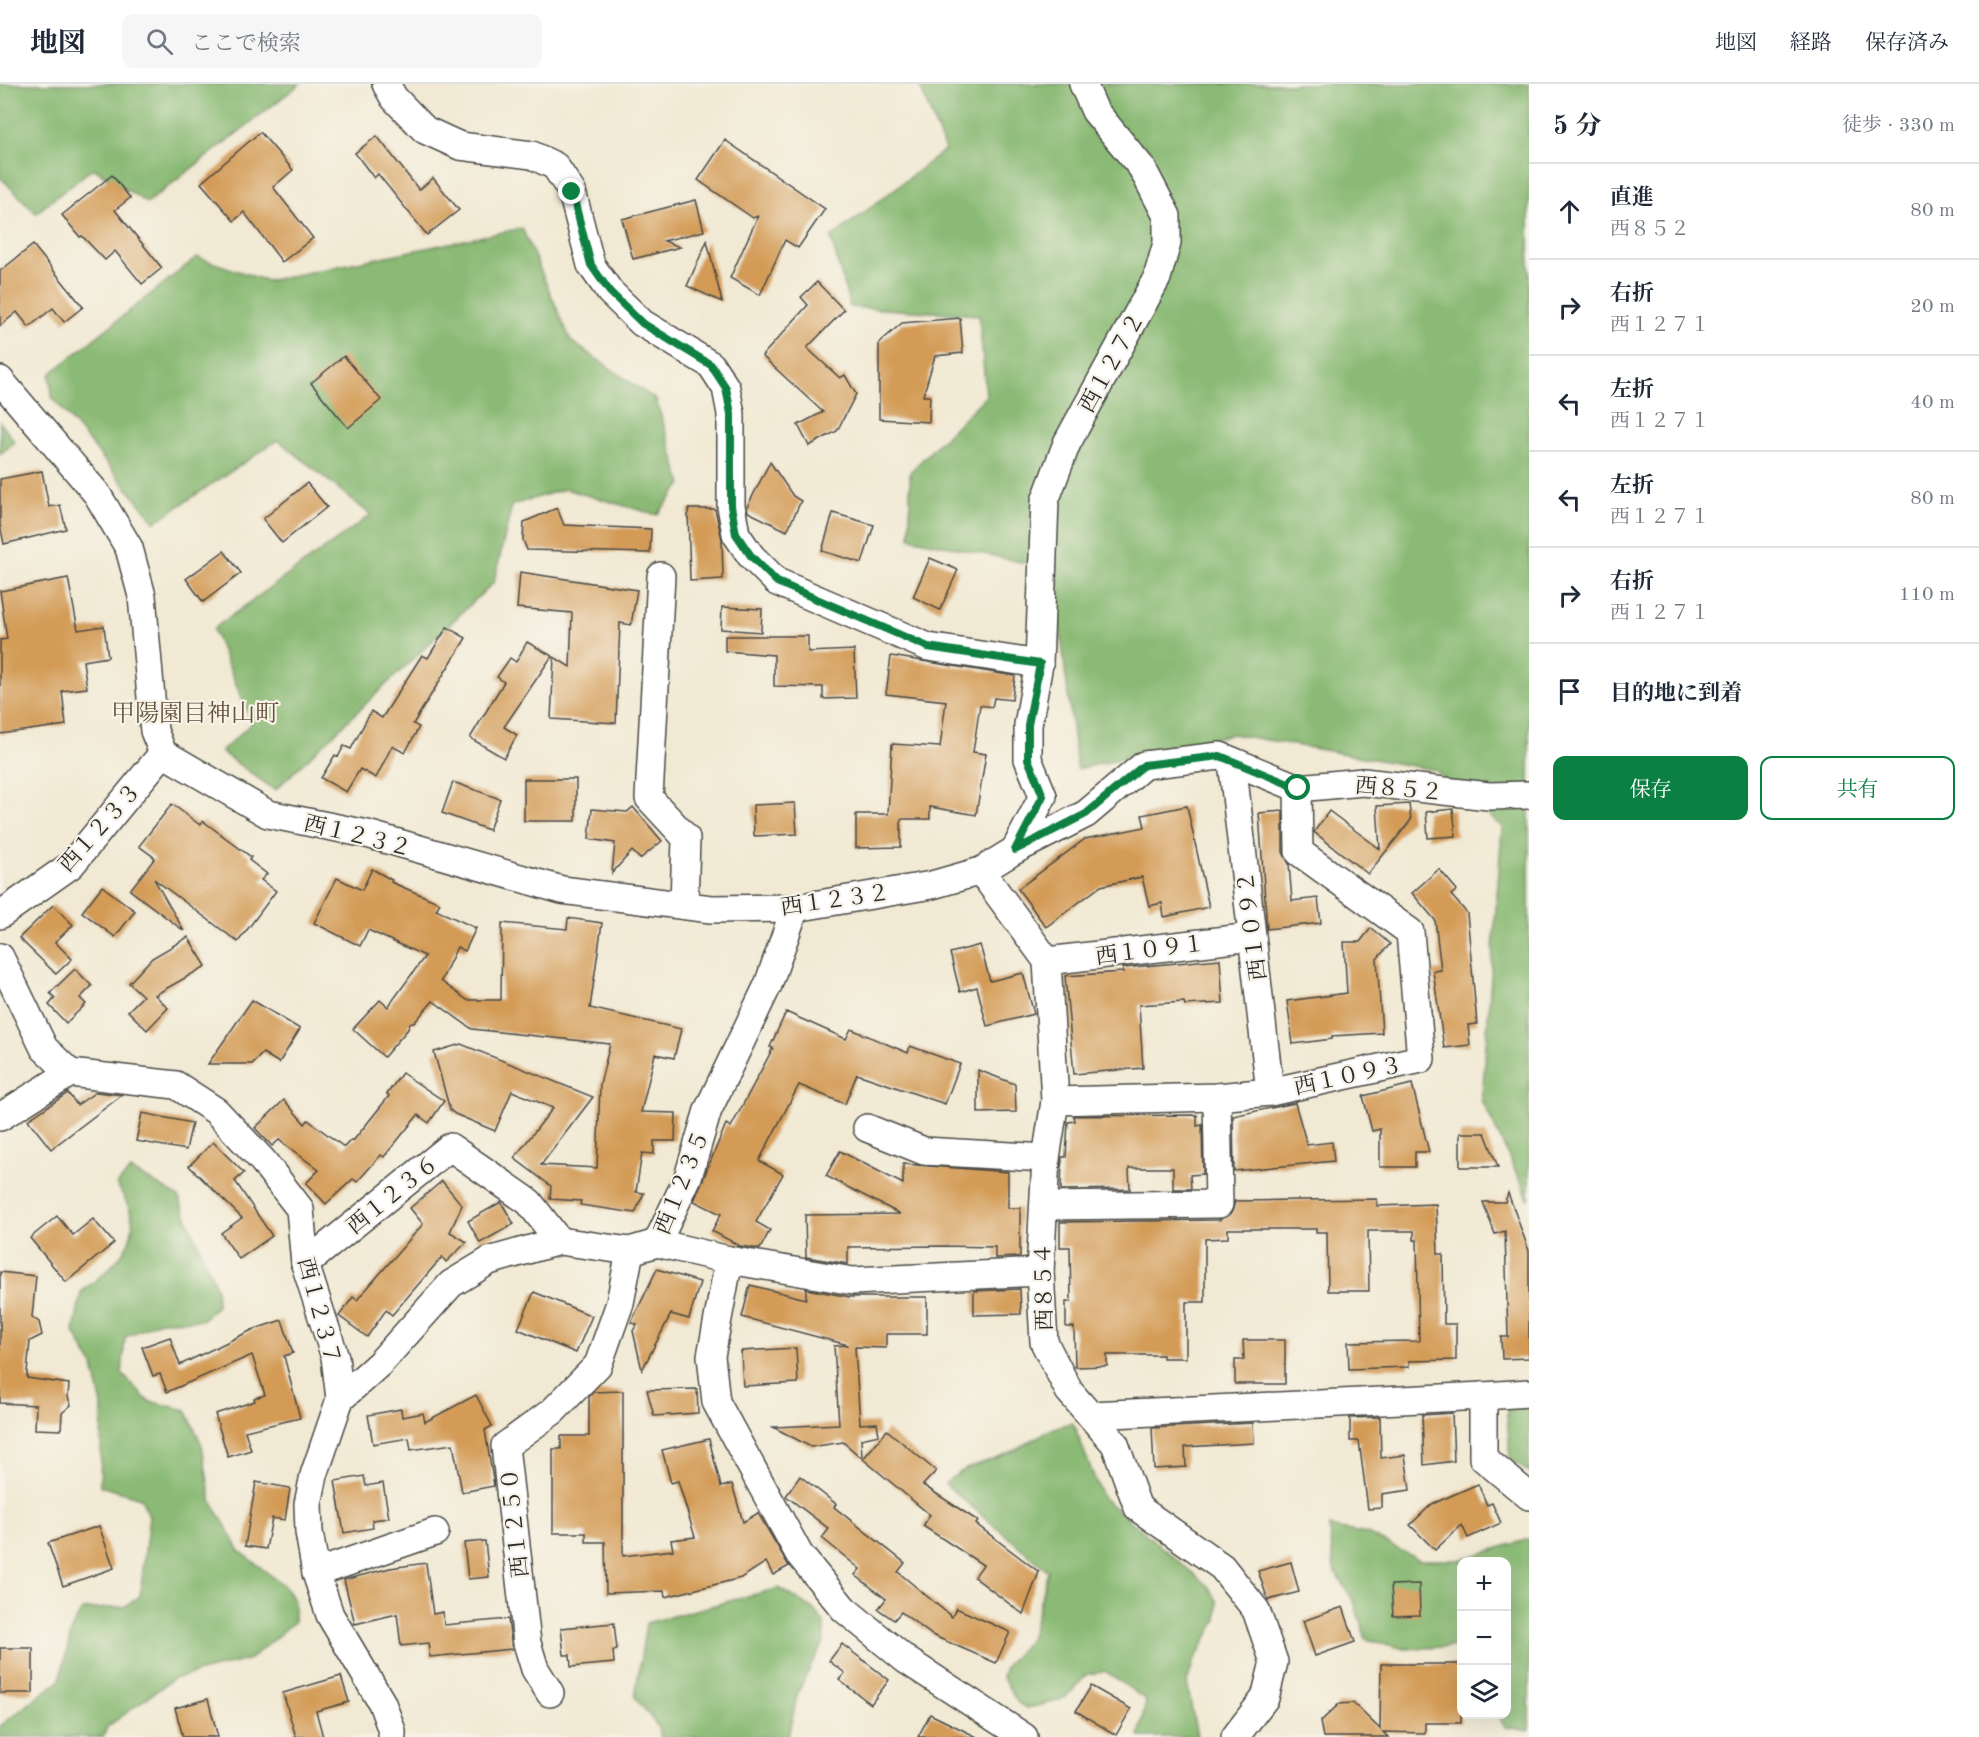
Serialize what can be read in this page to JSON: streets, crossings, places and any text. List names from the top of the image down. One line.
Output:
{"streets":{"street":["西１２７２","西８５２","西１２３３","西１２３２","西１０９２","西１０９１","西１０９３","西１２３５","西１２３６","西８５４","西１２３７","西１２５０"]},"crossings":[["西１２７２","西８５２"],["西１２７２","西１２３２"],["西８５２","西１２３２"],["西８５２","西１０９２"],["西８５２","西１０９３"],["西１２３３","西１２３２"],["西１２３２","西１２３５"],["西１０９２","西１０９１"],["西１０９２","西１０９３"],["西１０９１","西８５４"],["西１０９３","西８５４"],["西１２３５","西１２３６"],["西１２３５","西１２３７"],["西１２３５","西１２５０"],["西１２３６","西１２３７"]],"districts":["甲陽園目神山町"],"page":{"header":"地図","search":"ここで検索","nav":["地図","経路","保存済み"],"heading":["5 分","徒歩 · 330 m"],"list":[["直進","西８５２","80 m"],["右折","西１２７１","20 m"],["左折","西１２７１","40 m"],["左折","西１２７１","80 m"],["右折","西１２７１","110 m"],"目的地に到着"],"buttons":["保存","共有"],"map_buttons":["+","−"]}}
